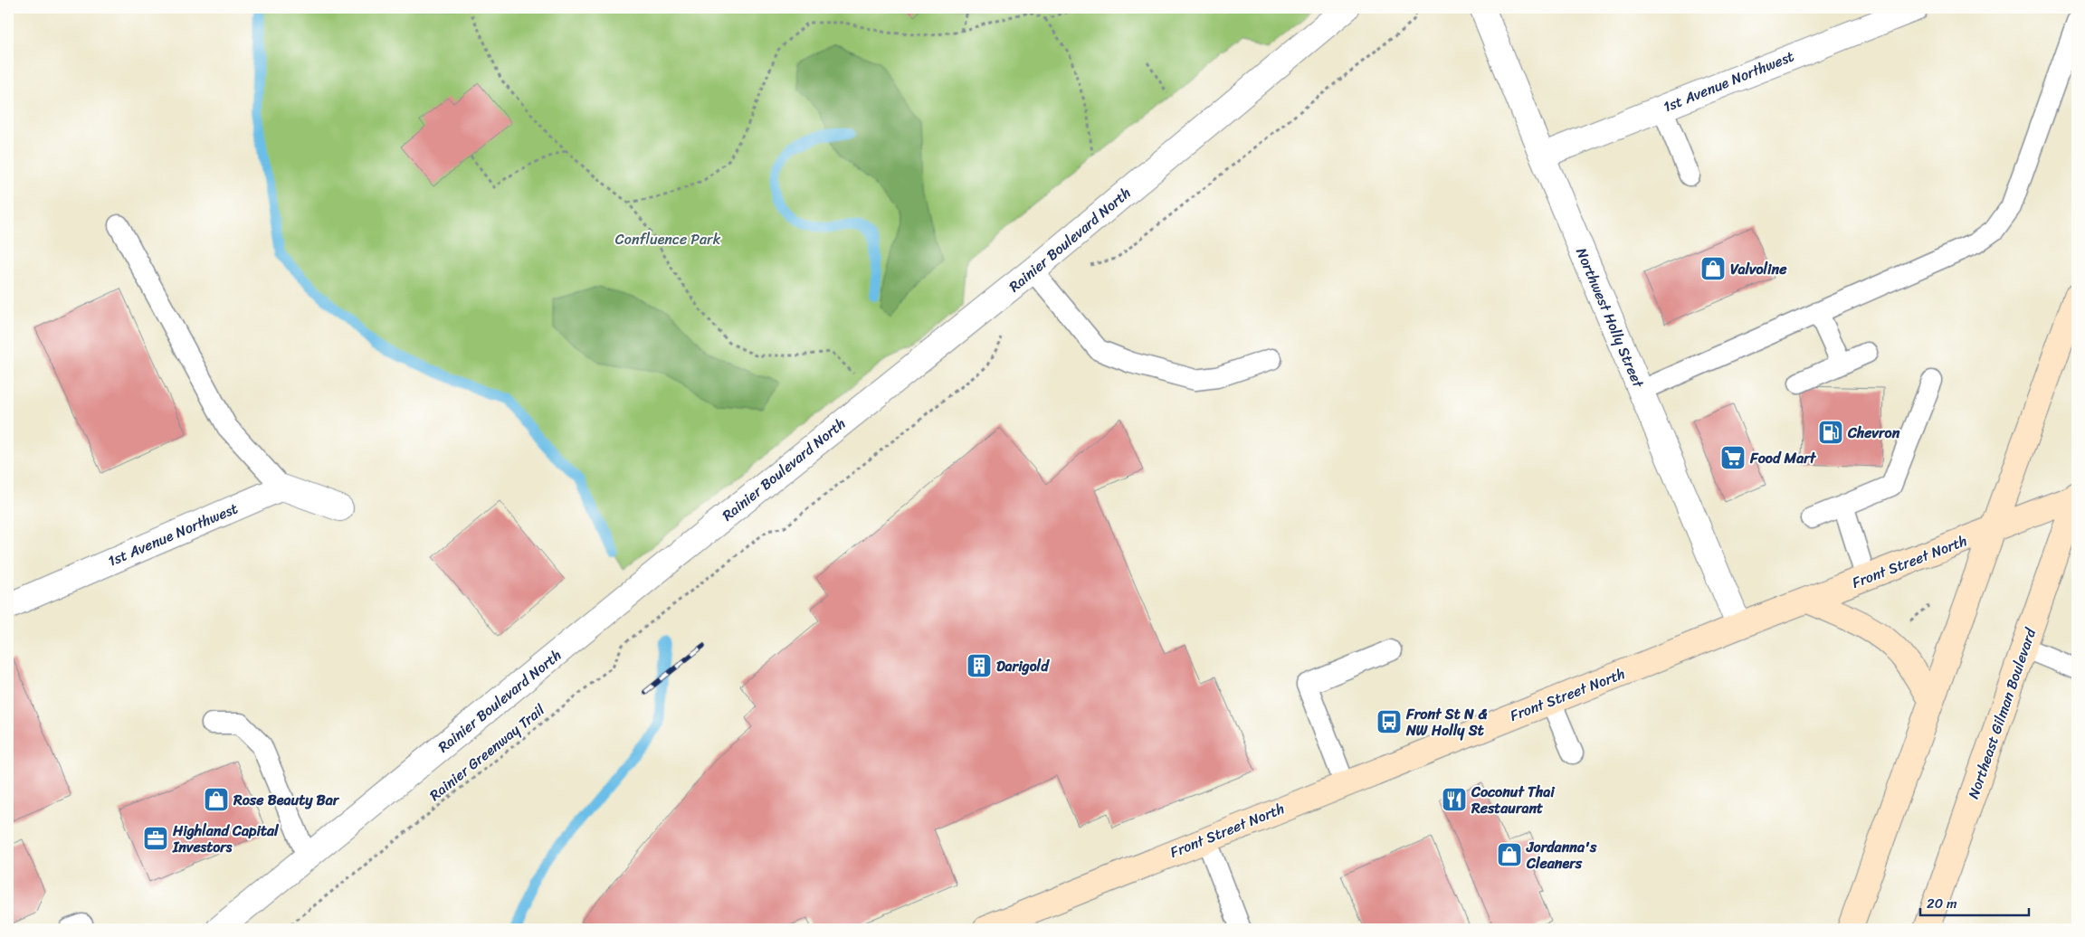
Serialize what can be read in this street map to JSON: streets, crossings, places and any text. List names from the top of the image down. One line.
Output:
{"streets":{"main road":["Front Street North","Northeast Gilman Boulevard"],"street":["1st Avenue Northwest","Rainier Boulevard North","Northwest Holly Street"],"path":["Rainier Greenway Trail"]},"crossings":[["1st Avenue Northwest","Northwest Holly Street"],["Northwest Holly Street","Front Street North"],["Front Street North","Northeast Gilman Boulevard"]],"parks":["Confluence Park"],"places":{"shop":["Valvoline","Rose Beauty Bar","Jordanna's Cleaners"],"fuel station":["Chevron"],"supermarket":["Food Mart"],"building":["Darigold"],"bus stop":["Front St N & NW Holly St"],"restaurant":["Coconut Thai Restaurant"],"office":["Highland Capital Investors"]},"scale_bar":"20 m"}
